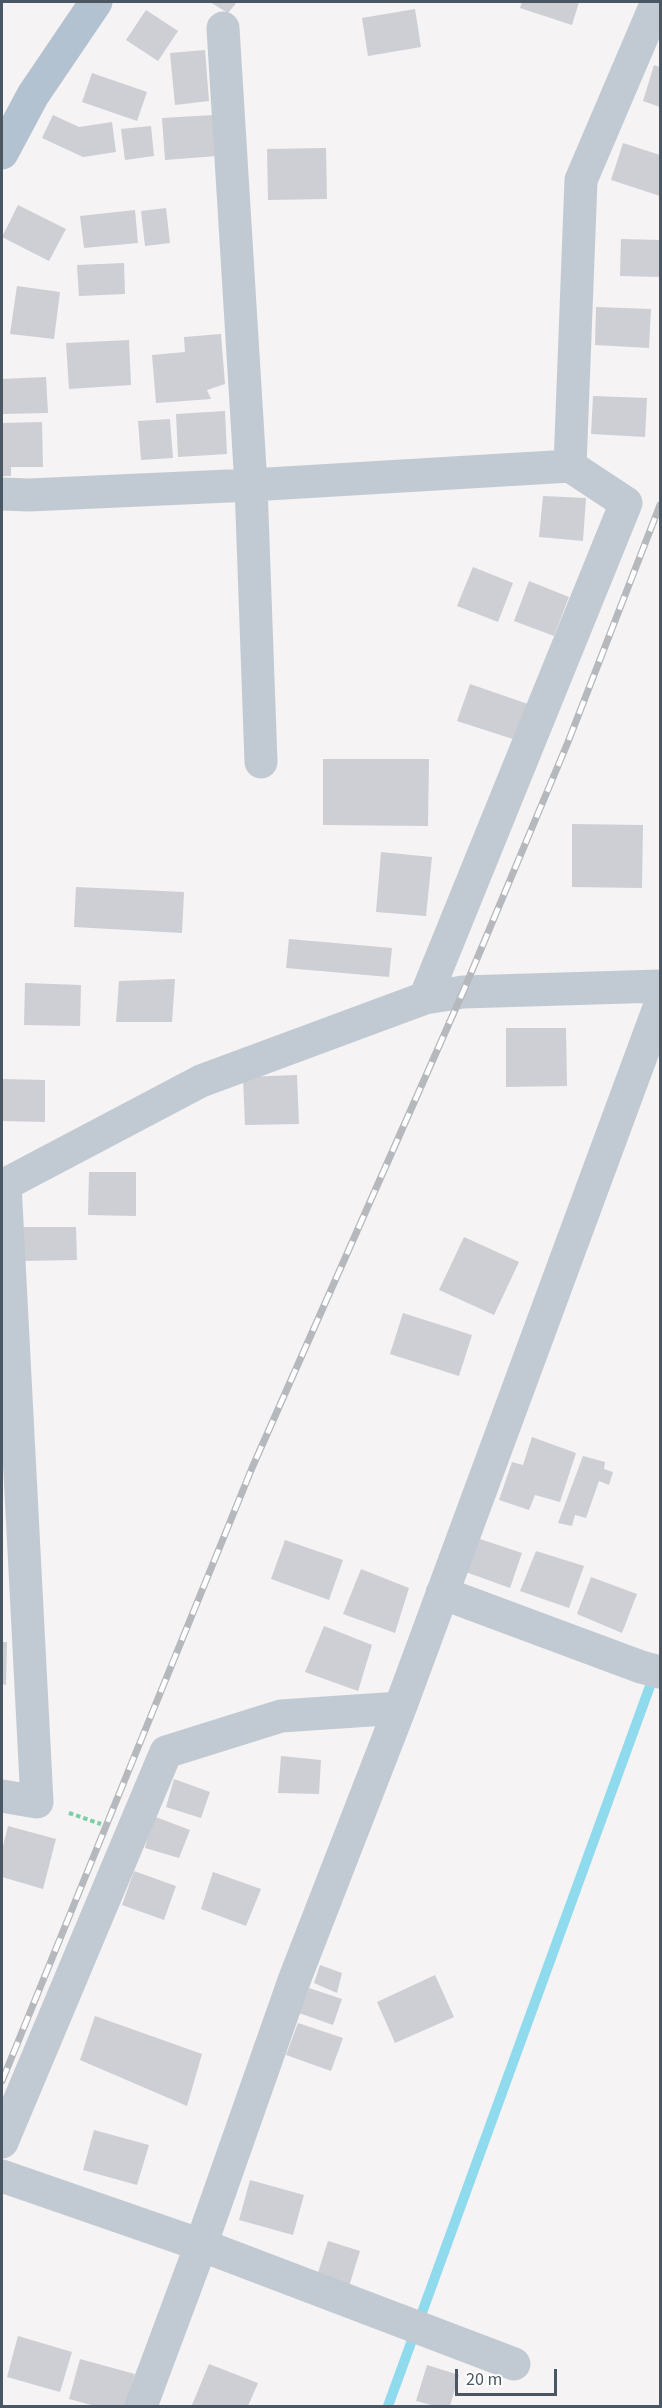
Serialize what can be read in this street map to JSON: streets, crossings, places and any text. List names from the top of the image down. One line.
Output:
{"scale_bar":"20 m"}
